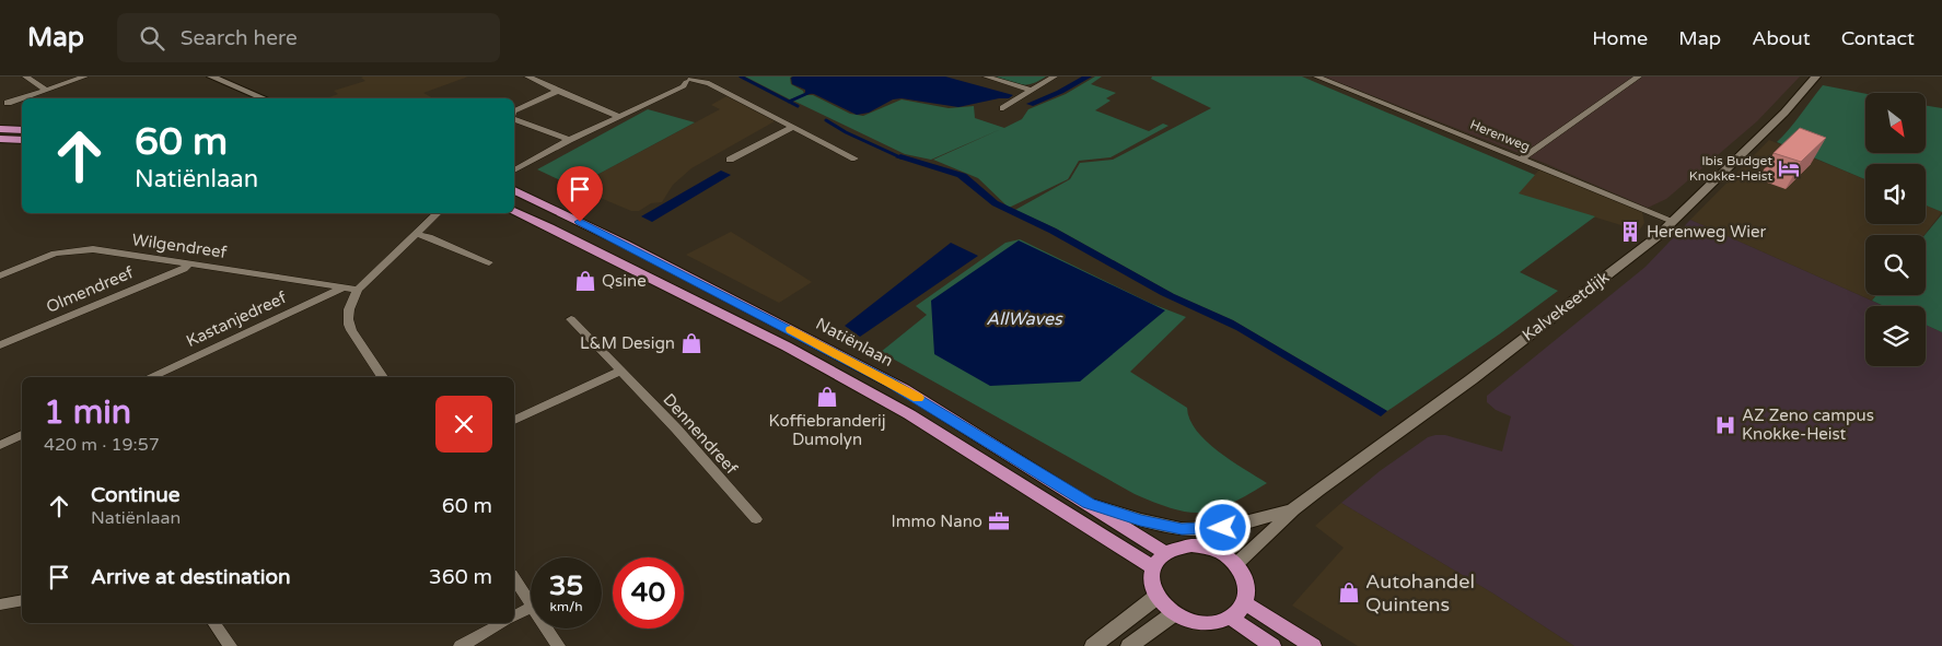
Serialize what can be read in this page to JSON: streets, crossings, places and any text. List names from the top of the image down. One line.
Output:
{"streets":{"main road":["Natiënlaan"],"street":["Herenweg","Wilgendreef","Olmendreef","Kalvekeetdijk","Kastanjedreef","Dennendreef"]},"crossings":[["Herenweg","Kalvekeetdijk"],["Wilgendreef","Olmendreef"],["Wilgendreef","Kastanjedreef"],["Kalvekeetdijk","Natiënlaan"]],"water":["AllWaves"],"places":{"hotel":["Ibis Budget Knokke-Heist"],"building":["Herenweg Wier"],"shop":["Qsine","L&M Design","Koffiebranderij Dumolyn","Autohandel Quintens"],"hospital":["AZ Zeno campus Knokke-Heist"],"office":["Immo Nano"]},"north":"bottom right","page":{"header":"Map","search":"Search here","nav":["Home","Map","About","Contact"],"turn":["60 m","Natiënlaan"],"heading":["1 min","420 m · 19:57"],"list":[{"name":"Continue","note":"Natiënlaan","value":"60 m"},{"name":"Arrive at destination","value":"360 m"}],"speed":"35 km/h","limit":"40"}}
